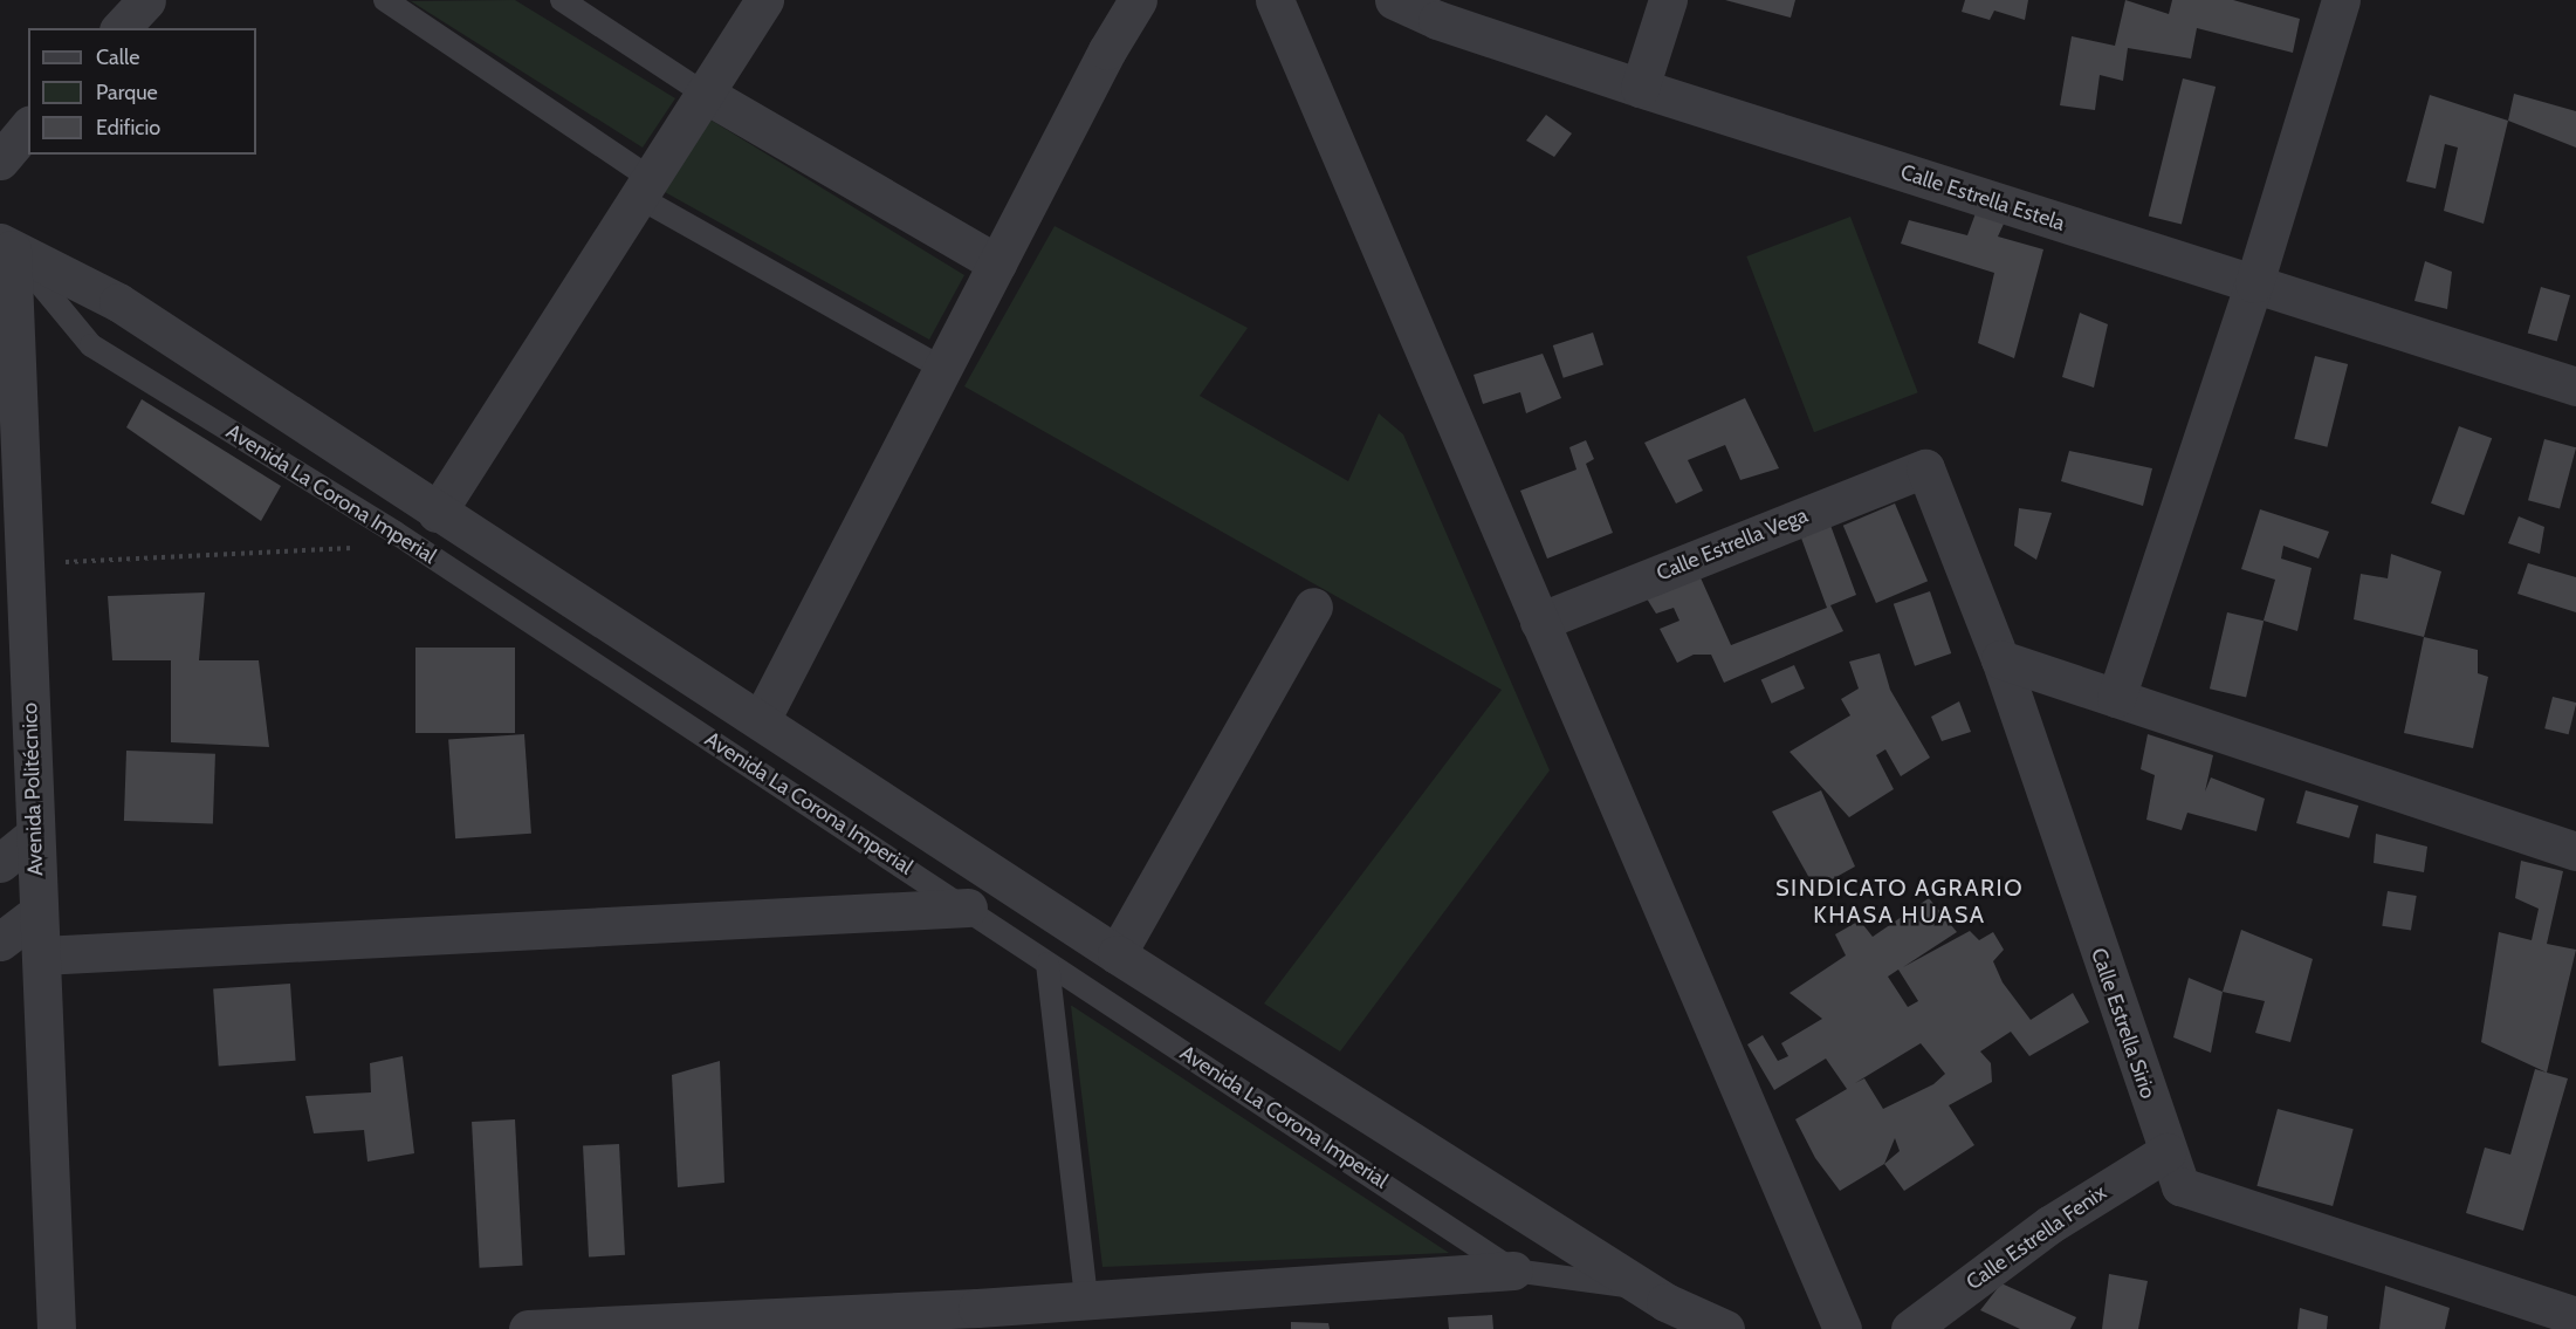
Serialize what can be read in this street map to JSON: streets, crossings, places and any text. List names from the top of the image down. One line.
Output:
{"streets":{"street":["Calle Estrella Estela","Avenida La Corona Imperial","Calle Estrella Vega","Avenida Politécnico","Calle Estrella Sirio","Calle Estrella Fenix"]},"crossings":[["Avenida La Corona Imperial","Avenida Politécnico"],["Calle Estrella Vega","Calle Estrella Sirio"],["Calle Estrella Sirio","Calle Estrella Fenix"]],"districts":["SINDICATO AGRARIO KHASA HUASA"],"legend":["Calle","Parque","Edificio"]}
